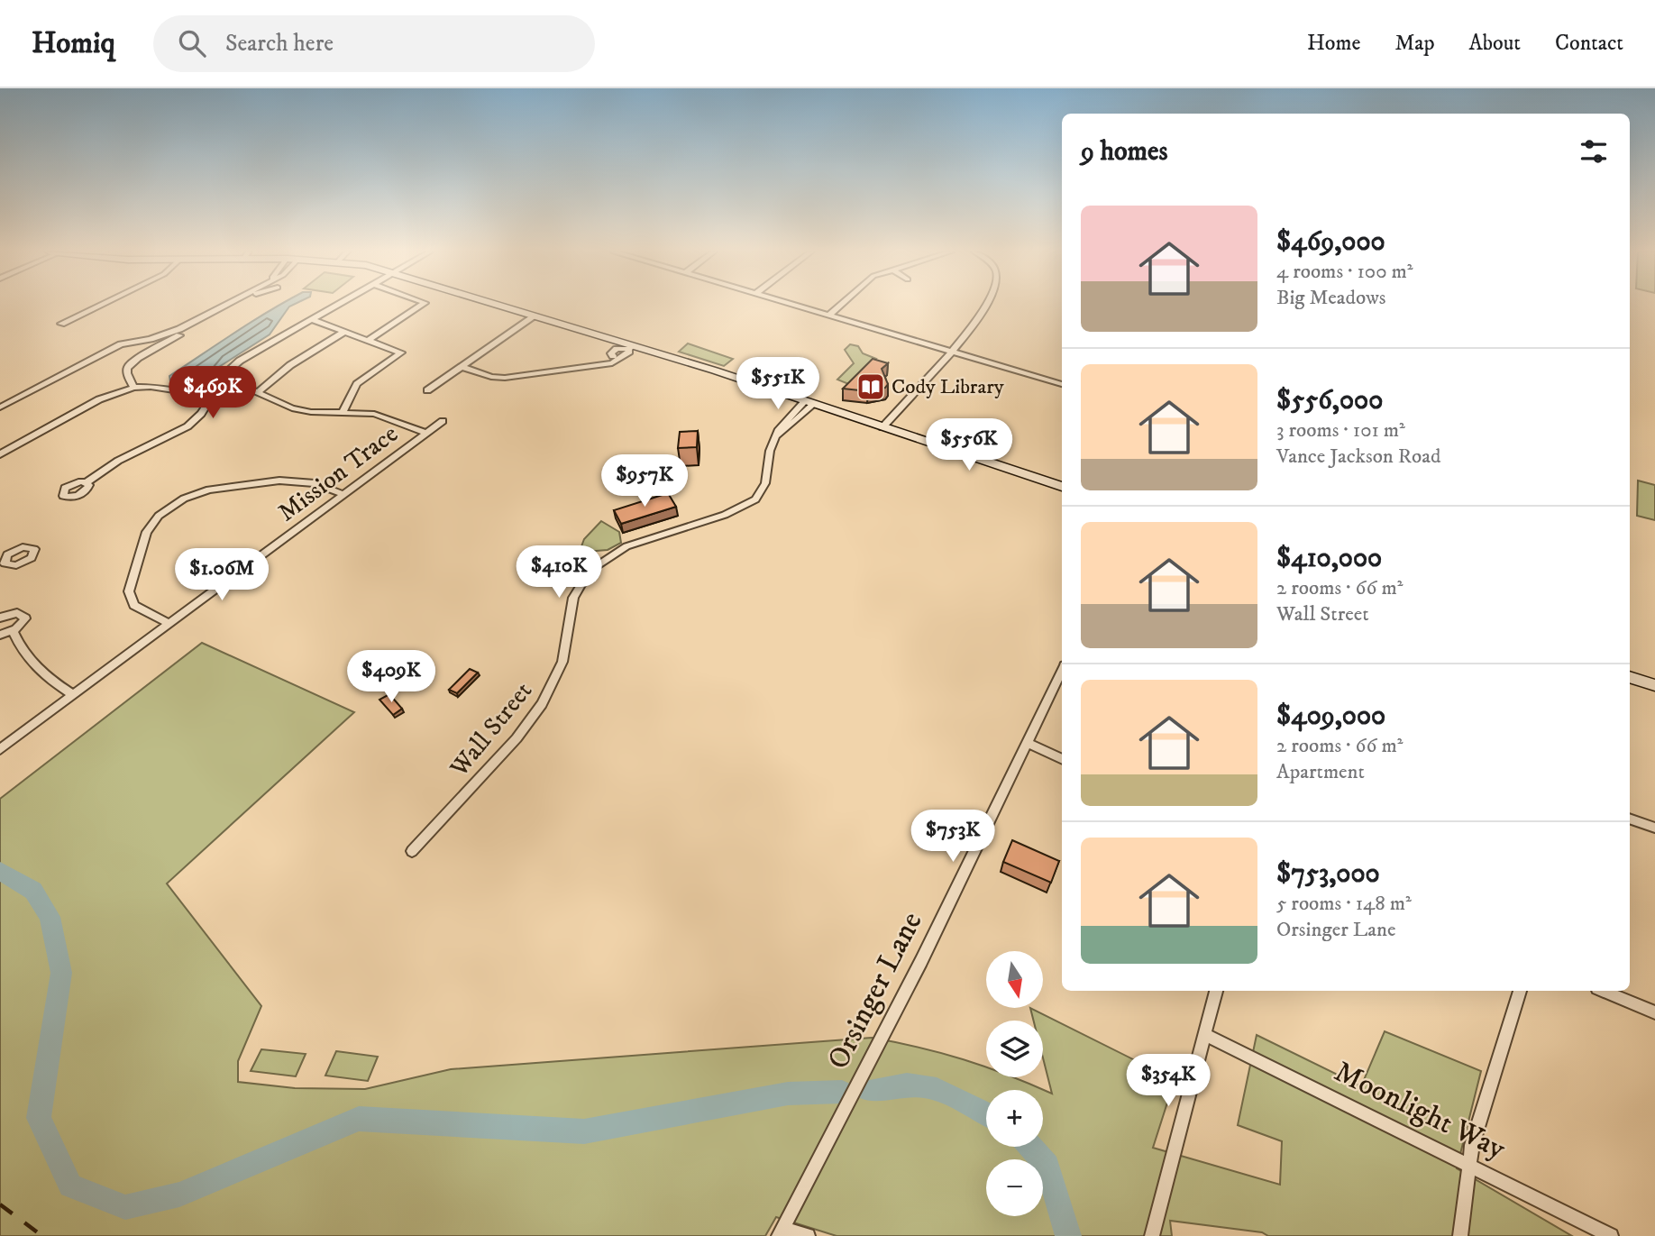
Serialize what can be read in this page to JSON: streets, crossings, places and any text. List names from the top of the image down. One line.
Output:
{"streets":{"street":["Mission Trace","Wall Street","Orsinger Lane","Moonlight Way"]},"places":{"library":["Cody Library"]},"north":"bottom","page":{"header":"Homiq","search":"Search here","nav":["Home","Map","About","Contact"],"heading":"9 homes","list":[{"name":"$469,000","note":"4 rooms · 100 m² · Big Meadows"},{"name":"$556,000","note":"3 rooms · 101 m² · Vance Jackson Road"},{"name":"$410,000","note":"2 rooms · 66 m² · Wall Street"},{"name":"$409,000","note":"2 rooms · 66 m² · Apartment"},{"name":"$753,000","note":"5 rooms · 148 m² · Orsinger Lane"}],"price":["$551K","$469K","$556K","$957K","$410K","$1.06M","$409K","$753K","$354K"],"map_buttons":["+","−"]}}
